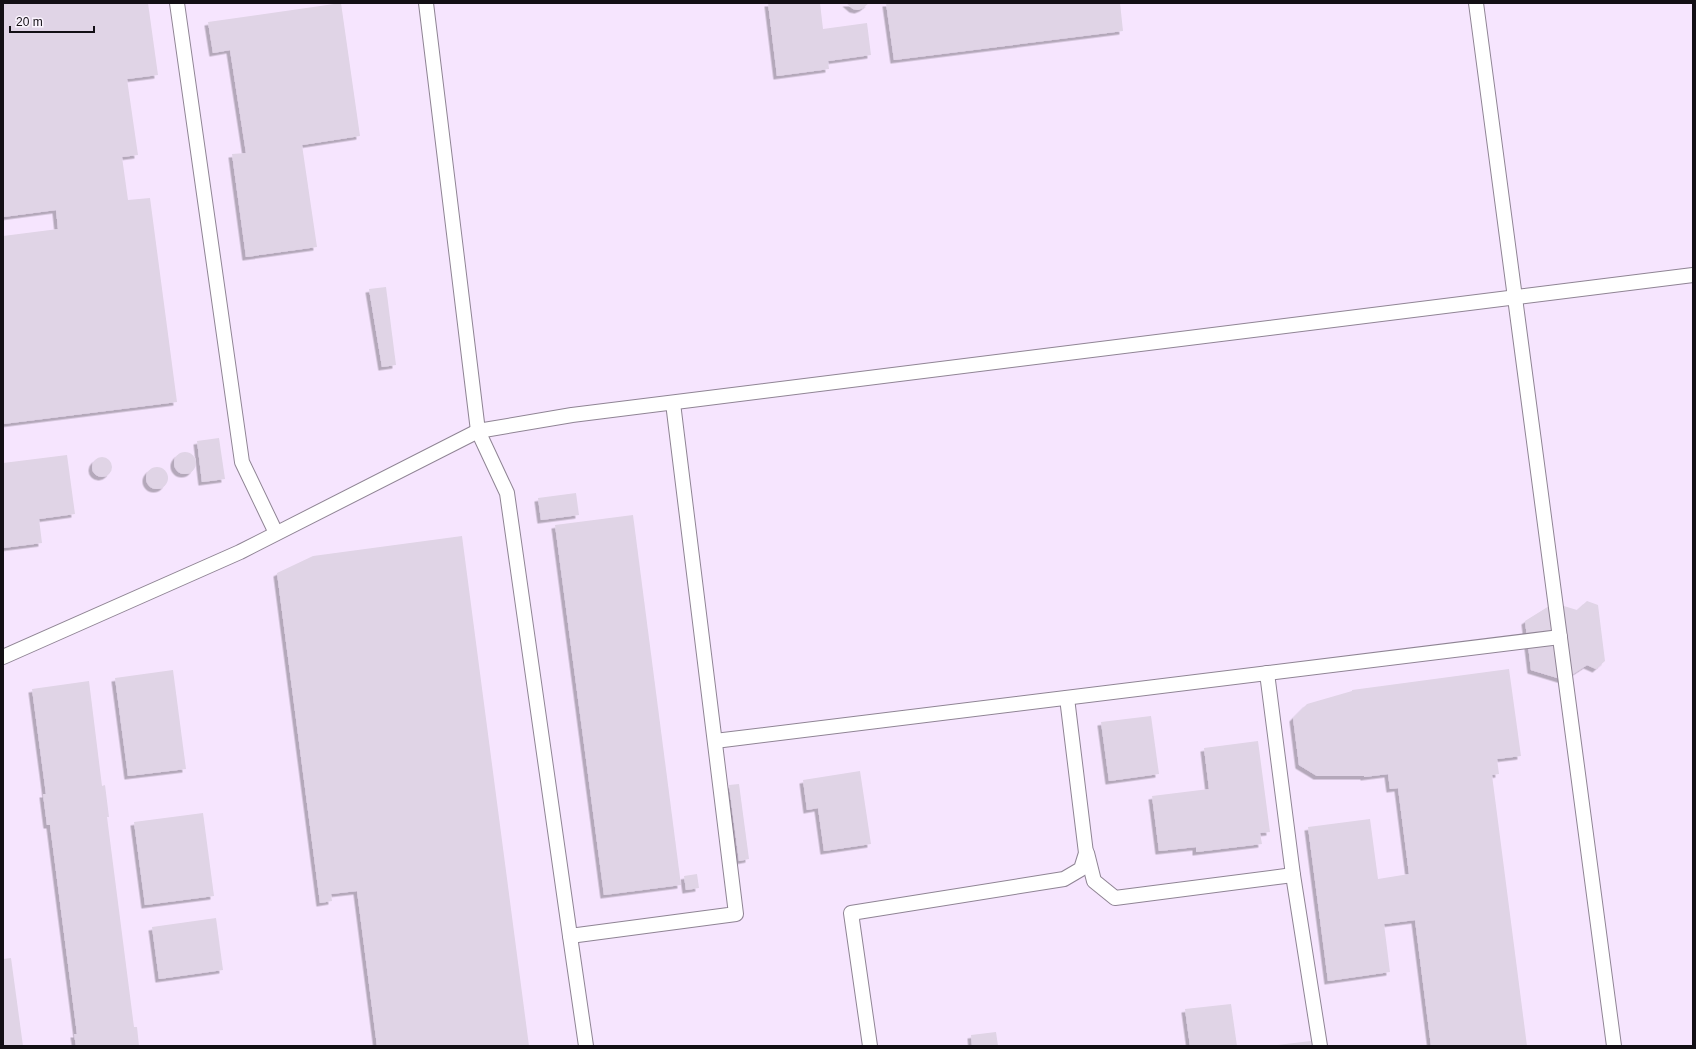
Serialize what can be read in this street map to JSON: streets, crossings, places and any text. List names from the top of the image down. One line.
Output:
{"scale_bar":"20 m"}
